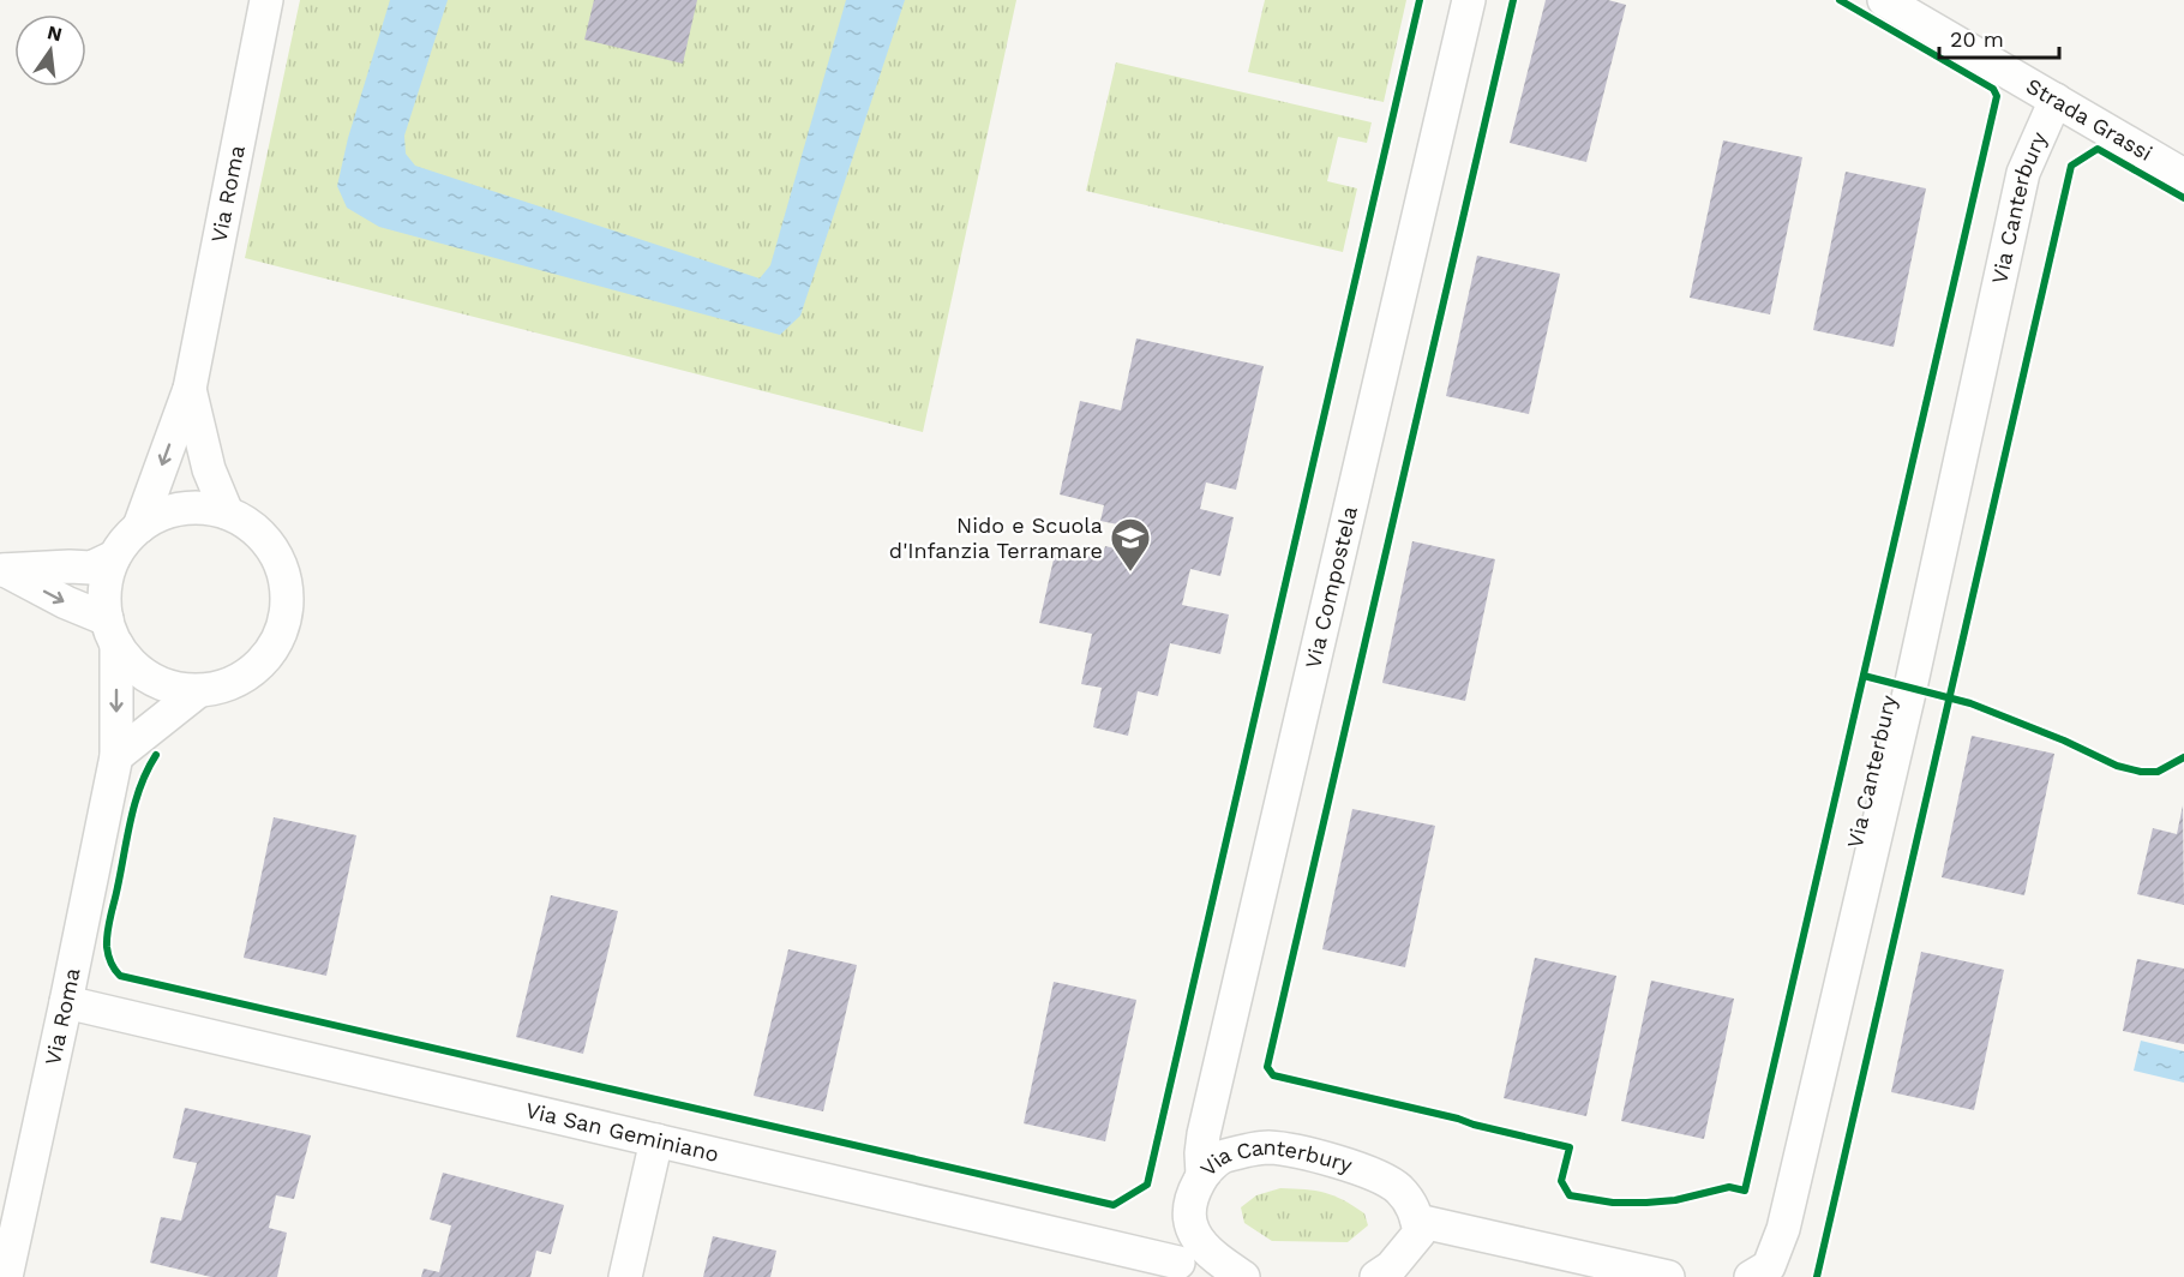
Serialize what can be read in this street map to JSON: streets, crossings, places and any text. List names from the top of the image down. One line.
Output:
{"streets":{"street":["Strada Grassi","Via Roma","Via Canterbury","Via Compostela","Via San Geminiano"]},"crossings":[["Strada Grassi","Via Canterbury"],["Via Roma","Via San Geminiano"],["Via Canterbury","Via Compostela"],["Via Canterbury","Via San Geminiano"]],"places":{"school or university":["Nido e Scuola d'Infanzia Terramare"]},"scale_bar":"20 m","north":"top"}
